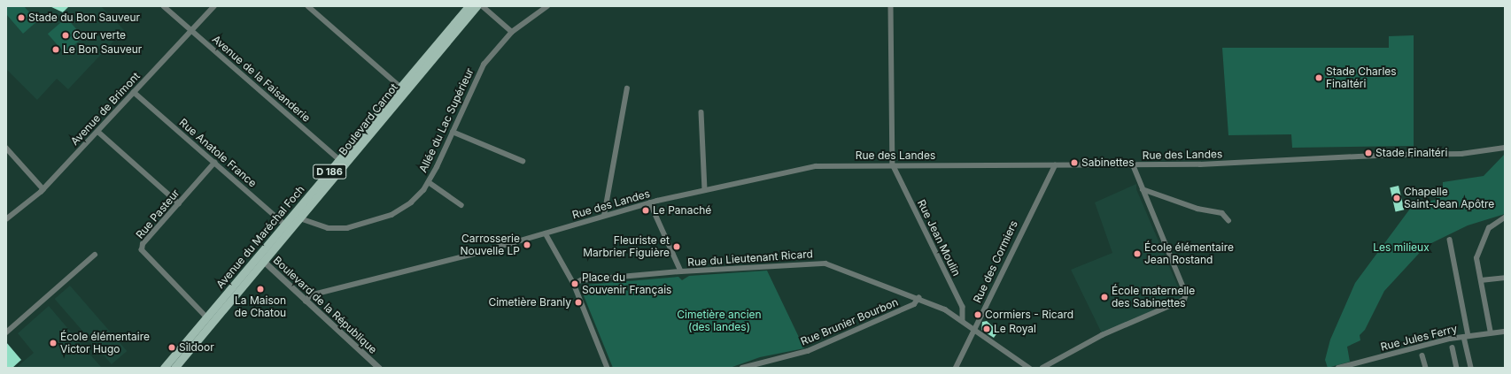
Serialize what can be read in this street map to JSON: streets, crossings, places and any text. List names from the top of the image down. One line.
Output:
{"streets":{"main road":["Boulevard Carnot","D 186","Avenue du Maréchal Foch"],"street":["Avenue de la Faisanderie","Avenue de Brimont","Allée du Lac Supérieur","Rue Anatole France","Rue des Landes","Rue Pasteur","Rue Jean Moulin","Rue du Lieutenant Ricard","Rue des Cormiers","Boulevard de la République","Rue Brunier Bourbon","Rue Jules Ferry"]},"crossings":[["Avenue de la Faisanderie","Avenue de Brimont"],["Avenue de la Faisanderie","Boulevard Carnot"],["Avenue de Brimont","Rue Anatole France"],["Boulevard Carnot","Allée du Lac Supérieur"],["Boulevard Carnot","Rue Anatole France"],["Boulevard Carnot","D 186"],["Boulevard Carnot","Avenue du Maréchal Foch"],["Boulevard Carnot","Boulevard de la République"],["Rue Anatole France","Rue Pasteur"],["Rue Anatole France","Avenue du Maréchal Foch"],["Rue des Landes","Rue Jean Moulin"],["Rue des Landes","Rue des Cormiers"],["Rue des Landes","Boulevard de la République"],["Rue Pasteur","Avenue du Maréchal Foch"],["Avenue du Maréchal Foch","Boulevard de la République"],["Rue Jean Moulin","Rue du Lieutenant Ricard"],["Rue du Lieutenant Ricard","Rue des Cormiers"],["Rue du Lieutenant Ricard","Rue Brunier Bourbon"]],"parks":["Les milieux","Cimetière ancien (des landes)"],"places":["Stade du Bon Sauveur","Cour verte","Le Bon Sauveur","Stade Charles Finaltéri","Stade Finaltéri","Sabinettes","Chapelle Saint-Jean Apôtre","Le Panaché","Carrosserie Nouvelle LP","Fleuriste et Marbrier Figuière","École élémentaire Jean Rostand","Place du Souvenir Français","La Maison de Chatou","École maternelle des Sabinettes","Cimetière Branly","Cormiers - Ricard","Le Royal","École élémentaire Victor Hugo","Sildoor"]}
